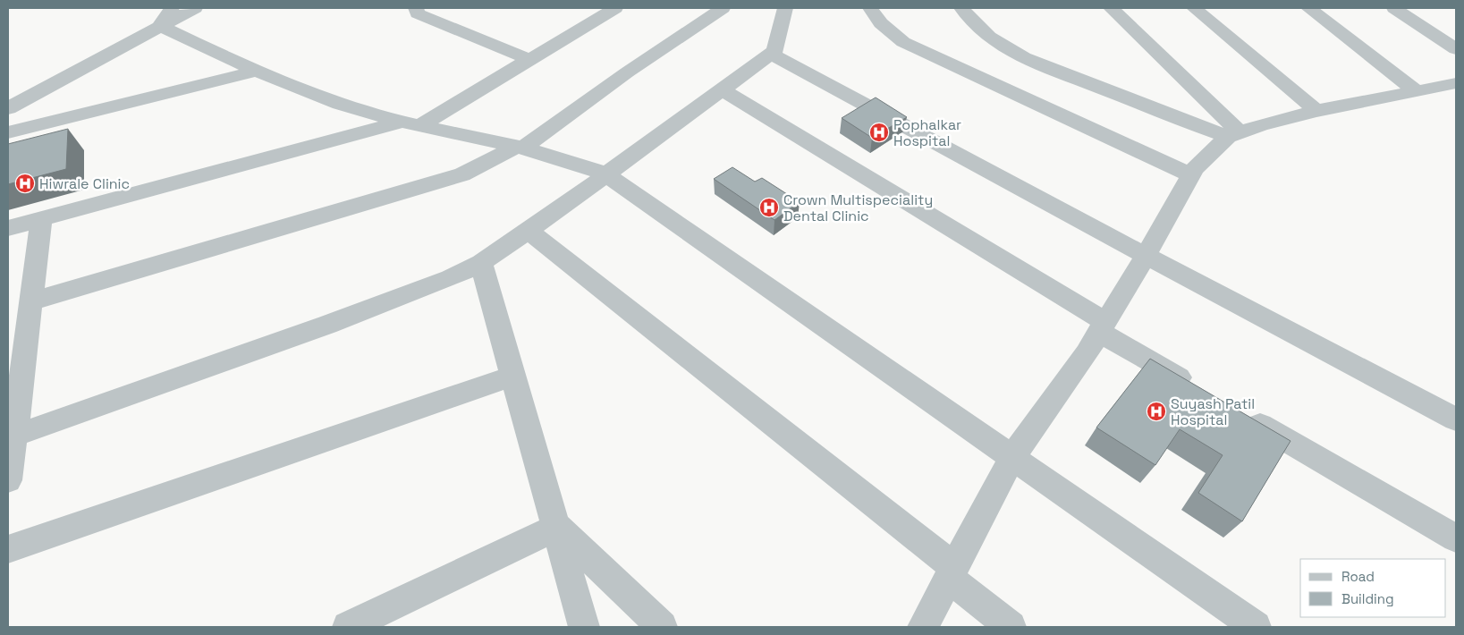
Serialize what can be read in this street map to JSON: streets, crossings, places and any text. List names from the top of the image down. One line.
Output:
{"places":{"hospital":["Pophalkar Hospital","Hiwrale Clinic","Crown Multispeciality Dental Clinic","Suyash Patil Hospital"]},"legend":["Road","Building"]}
